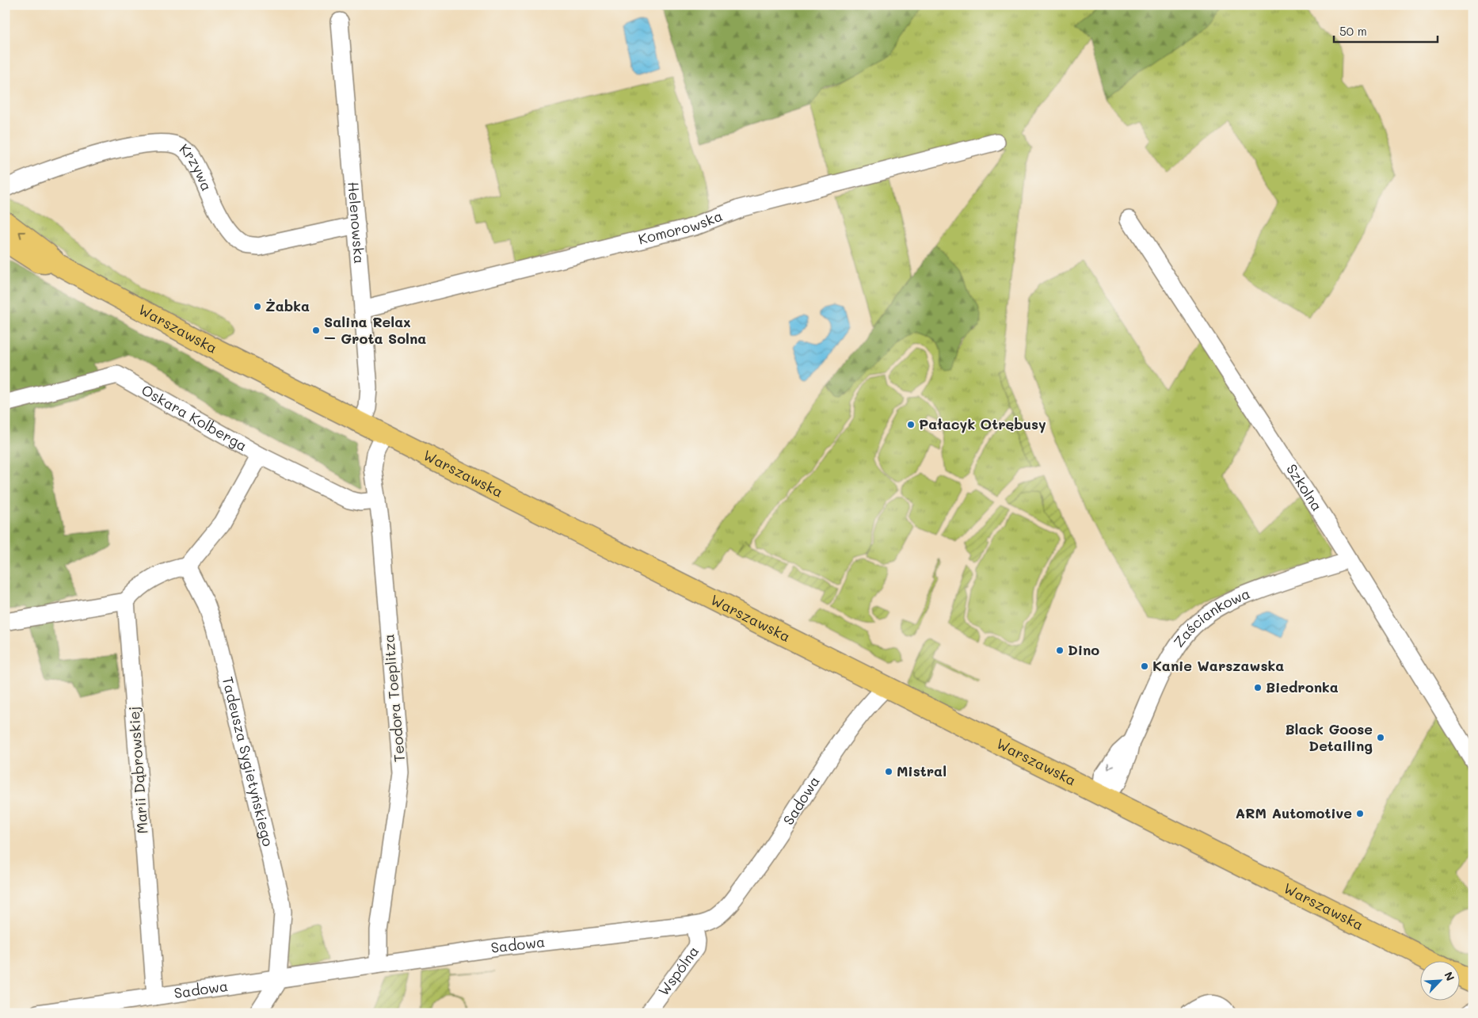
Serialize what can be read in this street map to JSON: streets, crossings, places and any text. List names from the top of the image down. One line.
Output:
{"streets":{"main road":["Warszawska"],"street":["Krzywa","Helenowska","Komorowska","Oskara Kolberga","Szkolna","Zaściankowa","Teodora Toeplitza","Tadeusza Sygietyńskiego","Marii Dąbrowskiej","Sadowa","Wspólna"]},"crossings":[["Krzywa","Helenowska"],["Helenowska","Komorowska"],["Helenowska","Warszawska"],["Warszawska","Zaściankowa"],["Warszawska","Teodora Toeplitza"],["Warszawska","Sadowa"],["Oskara Kolberga","Teodora Toeplitza"],["Szkolna","Zaściankowa"],["Teodora Toeplitza","Sadowa"],["Tadeusza Sygietyńskiego","Sadowa"],["Marii Dąbrowskiej","Sadowa"],["Sadowa","Wspólna"]],"places":["Żabka","Salina Relax – Grota Solna","Pałacyk Otrębusy","Dino","Kanie Warszawska","Biedronka","Black Goose Detailing","Mistral","ARM Automotive"],"scale_bar":"50 m","north":"top right"}
